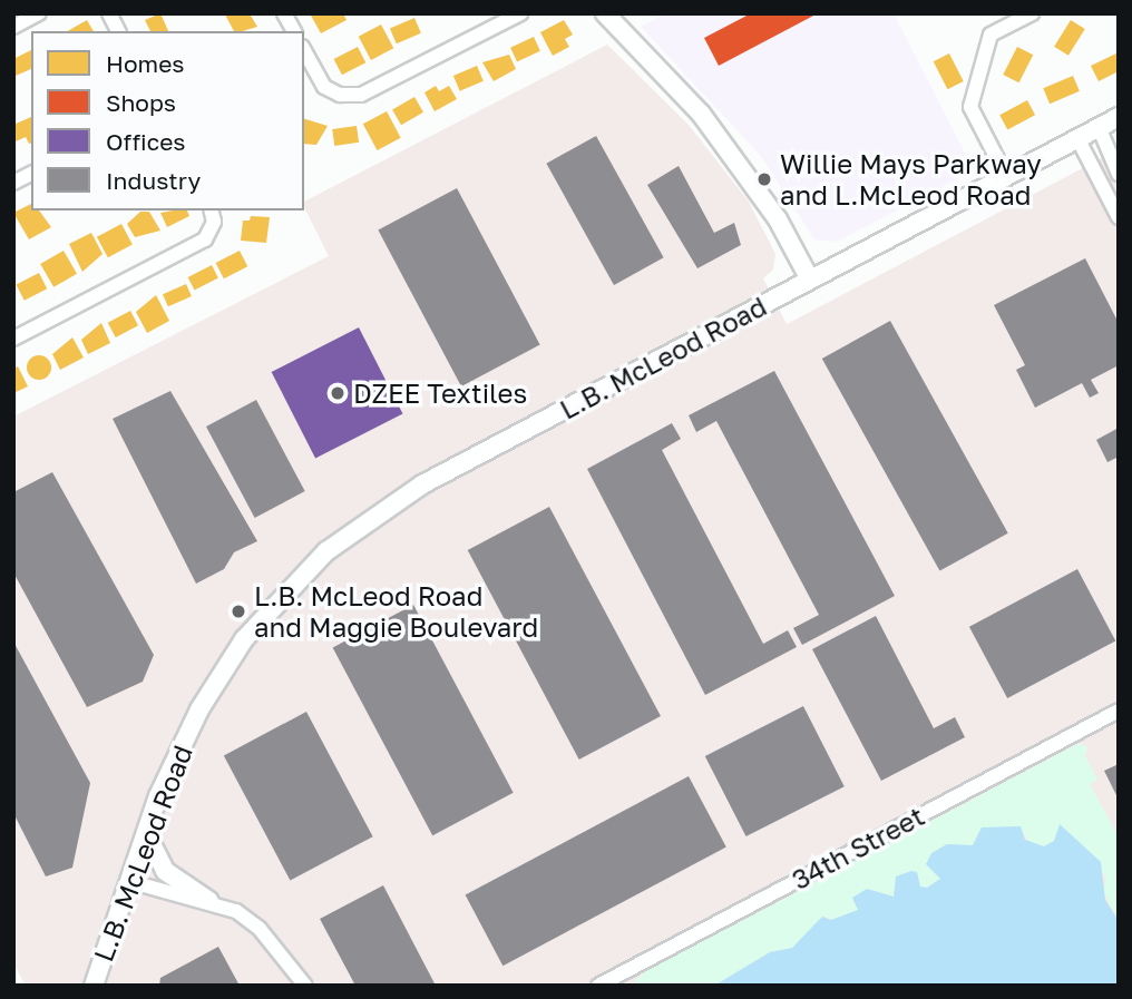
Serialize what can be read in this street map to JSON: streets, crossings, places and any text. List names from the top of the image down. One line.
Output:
{"streets":{"street":["L.B. McLeod Road","34th Street"]},"places":["Willie Mays Parkway and L.McLeod Road","DZEE Textiles","L.B. McLeod Road and Maggie Boulevard"],"legend":["Homes","Shops","Offices","Industry"]}
